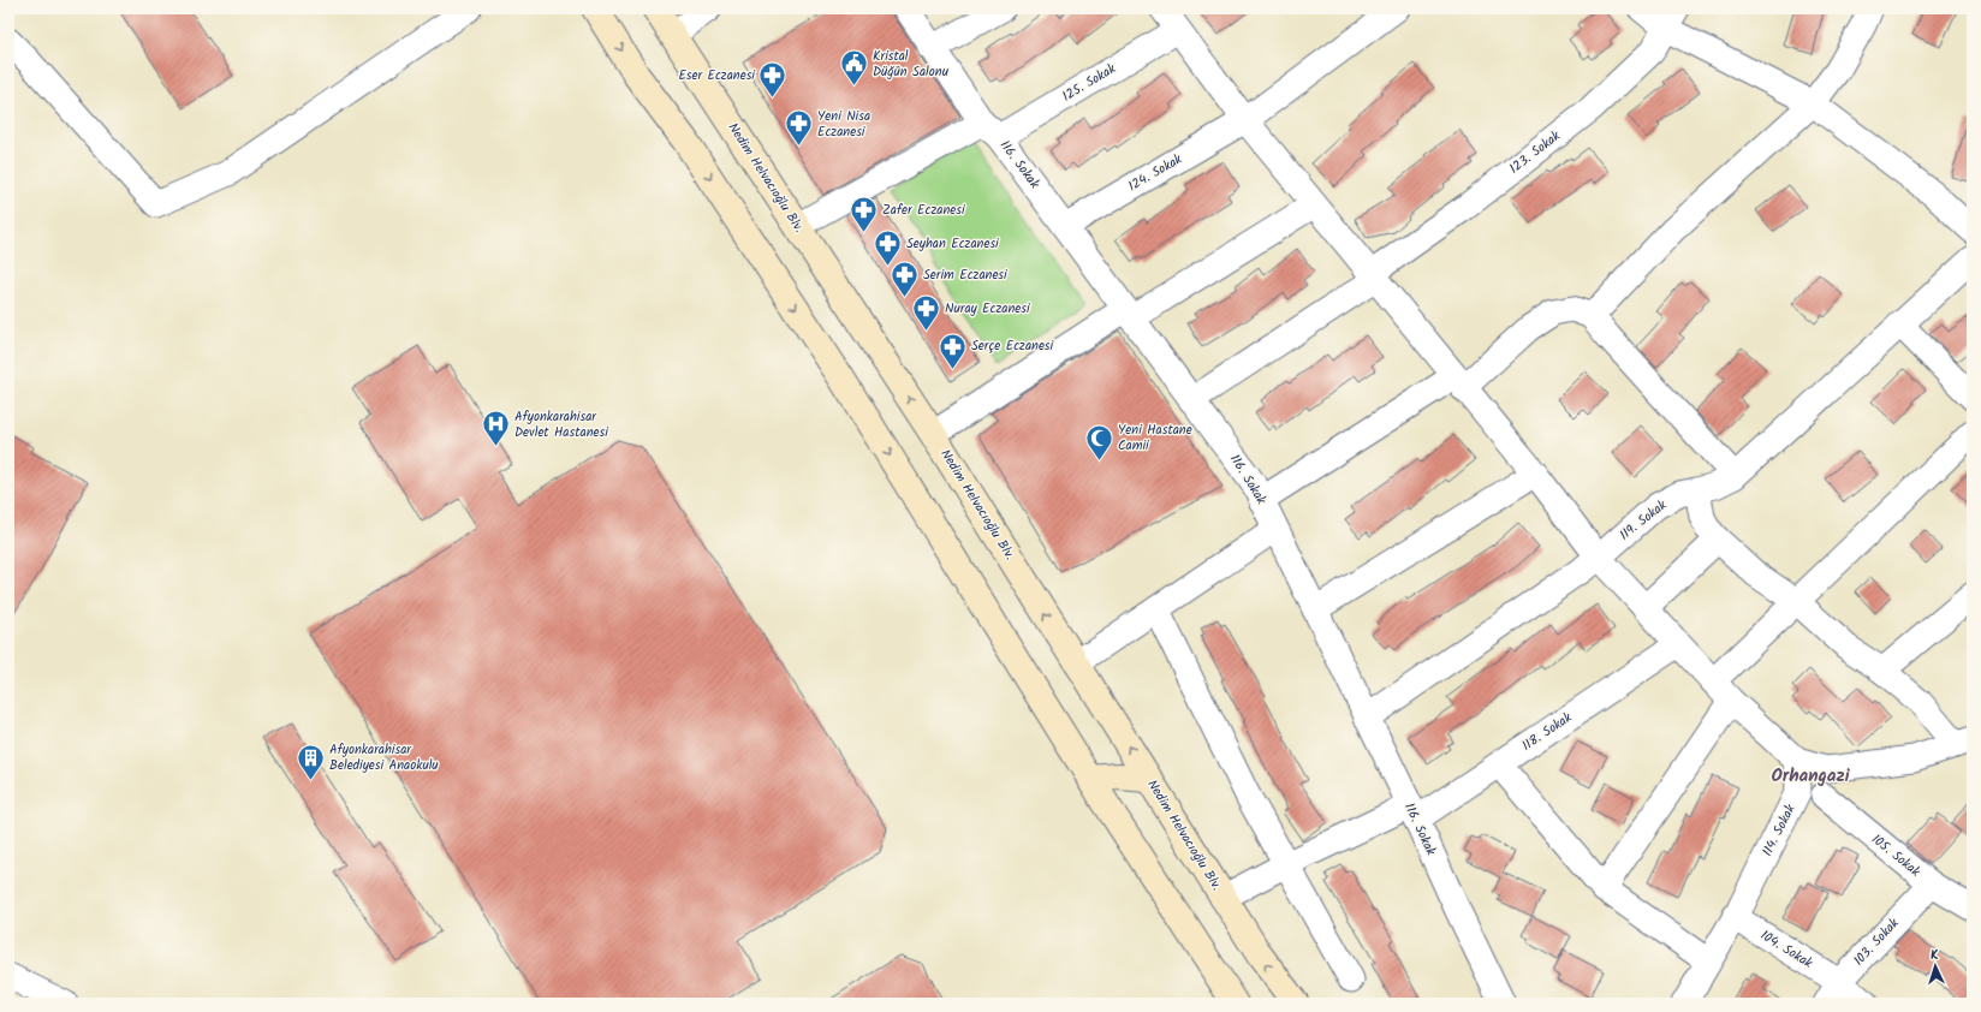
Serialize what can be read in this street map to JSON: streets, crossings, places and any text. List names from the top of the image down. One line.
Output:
{"streets":{"main road":["Nedim Helvacıoğlu Blv."],"street":["125. Sokak","123. Sokak","116. Sokak","124. Sokak","119. Sokak","118. Sokak","114. Sokak","105. Sokak","103. Sokak","104. Sokak"]},"crossings":[["125. Sokak","116. Sokak"],["125. Sokak","Nedim Helvacıoğlu Blv."],["123. Sokak","116. Sokak"],["116. Sokak","124. Sokak"],["116. Sokak","119. Sokak"],["116. Sokak","118. Sokak"],["Nedim Helvacıoğlu Blv.","118. Sokak"],["114. Sokak","104. Sokak"],["105. Sokak","103. Sokak"],["103. Sokak","104. Sokak"]],"districts":["Orhangazi"],"places":{"public building":["Kristal Düğün Salonu"],"pharmacy":["Eser Eczanesi","Yeni Nisa Eczanesi","Zafer Eczanesi","Seyhan Eczanesi","Serim Eczanesi","Nuray Eczanesi","Serçe Eczanesi"],"hospital":["Afyonkarahisar Devlet Hastanesi"],"mosque":["Yeni Hastane Camii"],"building":["Afyonkarahisar Belediyesi Anaokulu"]},"north":"top"}
